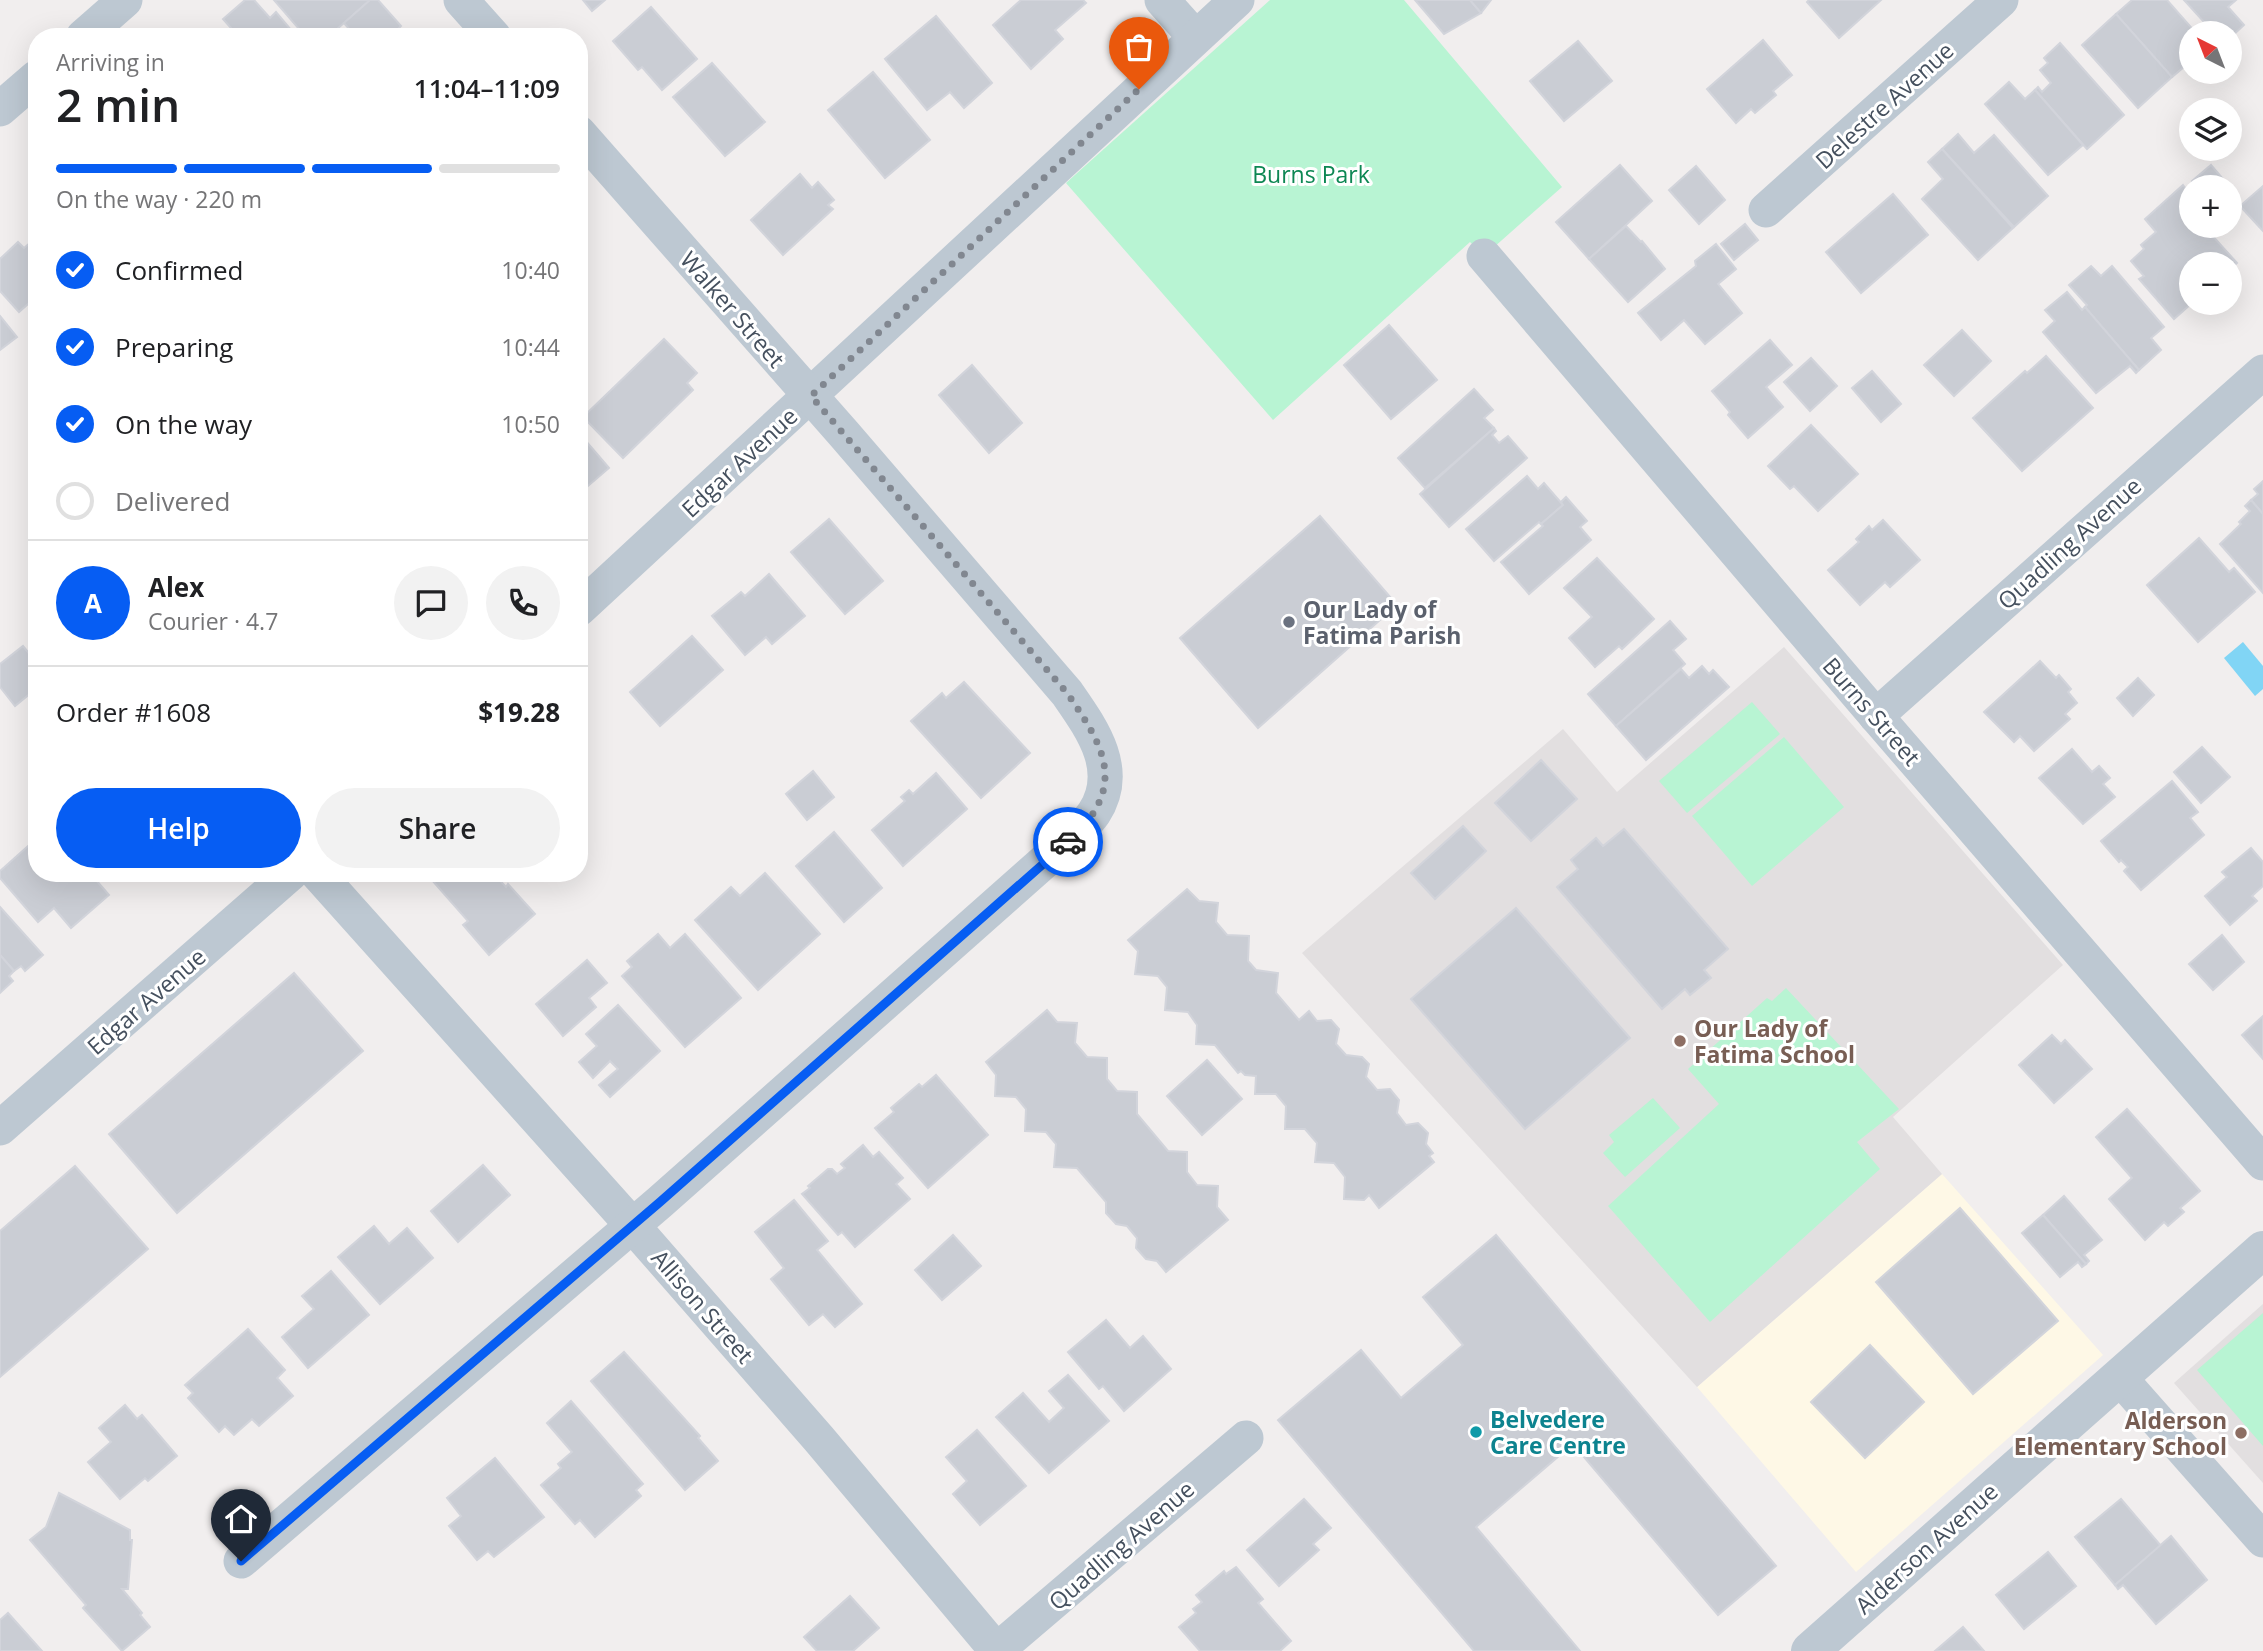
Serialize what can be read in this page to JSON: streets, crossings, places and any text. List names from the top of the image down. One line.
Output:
{"streets":{"street":["Delestre Avenue","Walker Street","Edgar Avenue","Quadling Avenue","Burns Street","Allison Street","Alderson Avenue"]},"crossings":[["Walker Street","Edgar Avenue"],["Walker Street","Allison Street"],["Quadling Avenue","Burns Street"],["Quadling Avenue","Allison Street"]],"parks":["Burns Park"],"places":["Our Lady of Fatima Parish","Our Lady of Fatima School","Belvedere Care Centre","Alderson Elementary School"],"north":"top left","page":{"map_buttons":["+","−"],"heading":["2 min","Arriving in","11:04–11:09"],"panel":["Alex","Courier · 4.7","Order #1608","$19.28"],"bar":"On the way · 220 m","list":[["Confirmed","10:40"],["Preparing","10:44"],["On the way","10:50"],"Delivered"],"round":"A","buttons":["Help","Share"]}}
